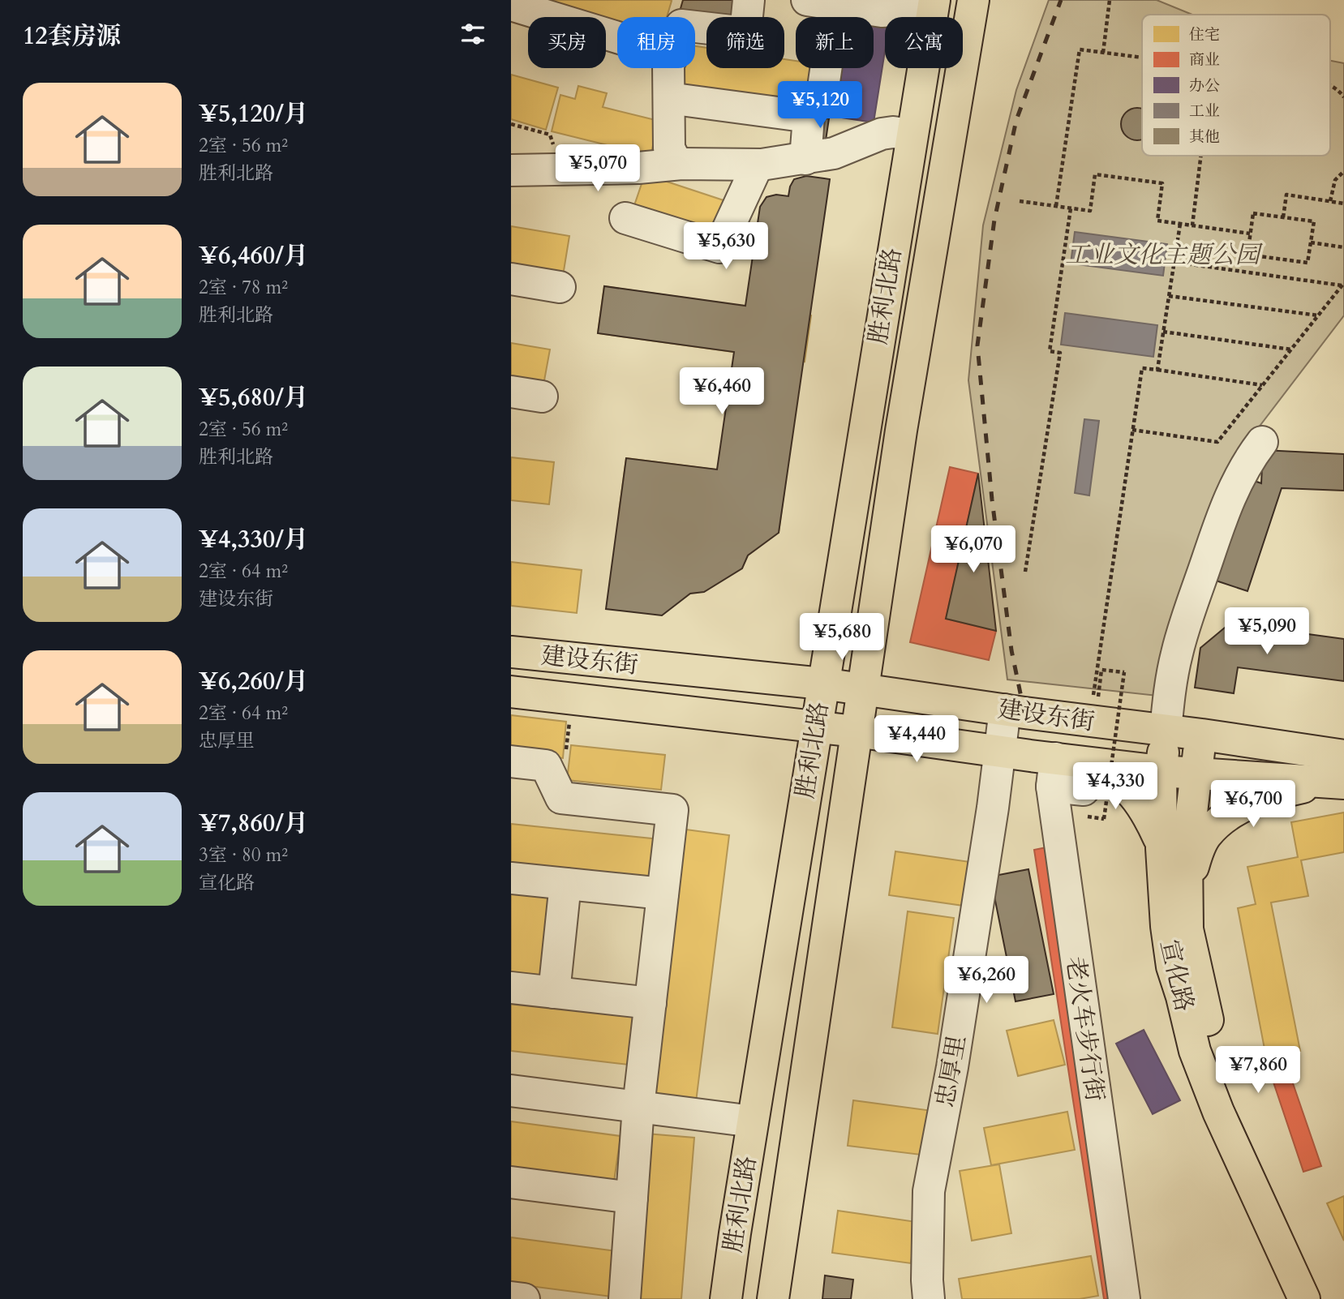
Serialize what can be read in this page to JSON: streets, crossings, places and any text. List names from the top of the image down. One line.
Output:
{"streets":{"main road":["胜利北路","建设东街","宣化路"],"street":["老火车步行街","忠厚里"]},"crossings":[["胜利北路","建设东街"],["建设东街","宣化路"],["建设东街","老火车步行街"],["建设东街","忠厚里"]],"parks":["工业文化主题公园"],"legend":["住宅","商业","办公","工业","其他"],"page":{"heading":"12套房源","chip":["买房","租房","筛选","新上","公寓"],"list":[{"name":"¥5,120/月","note":"2室 · 56 m² · 胜利北路"},{"name":"¥6,460/月","note":"2室 · 78 m² · 胜利北路"},{"name":"¥5,680/月","note":"2室 · 56 m² · 胜利北路"},{"name":"¥4,330/月","note":"2室 · 64 m² · 建设东街"},{"name":"¥6,260/月","note":"2室 · 64 m² · 忠厚里"},{"name":"¥7,860/月","note":"3室 · 80 m² · 宣化路"}],"price":["¥5,120","¥5,070","¥5,630","¥6,460","¥6,070","¥5,090","¥5,680","¥4,440","¥4,330","¥6,700","¥6,260","¥7,860"]}}
